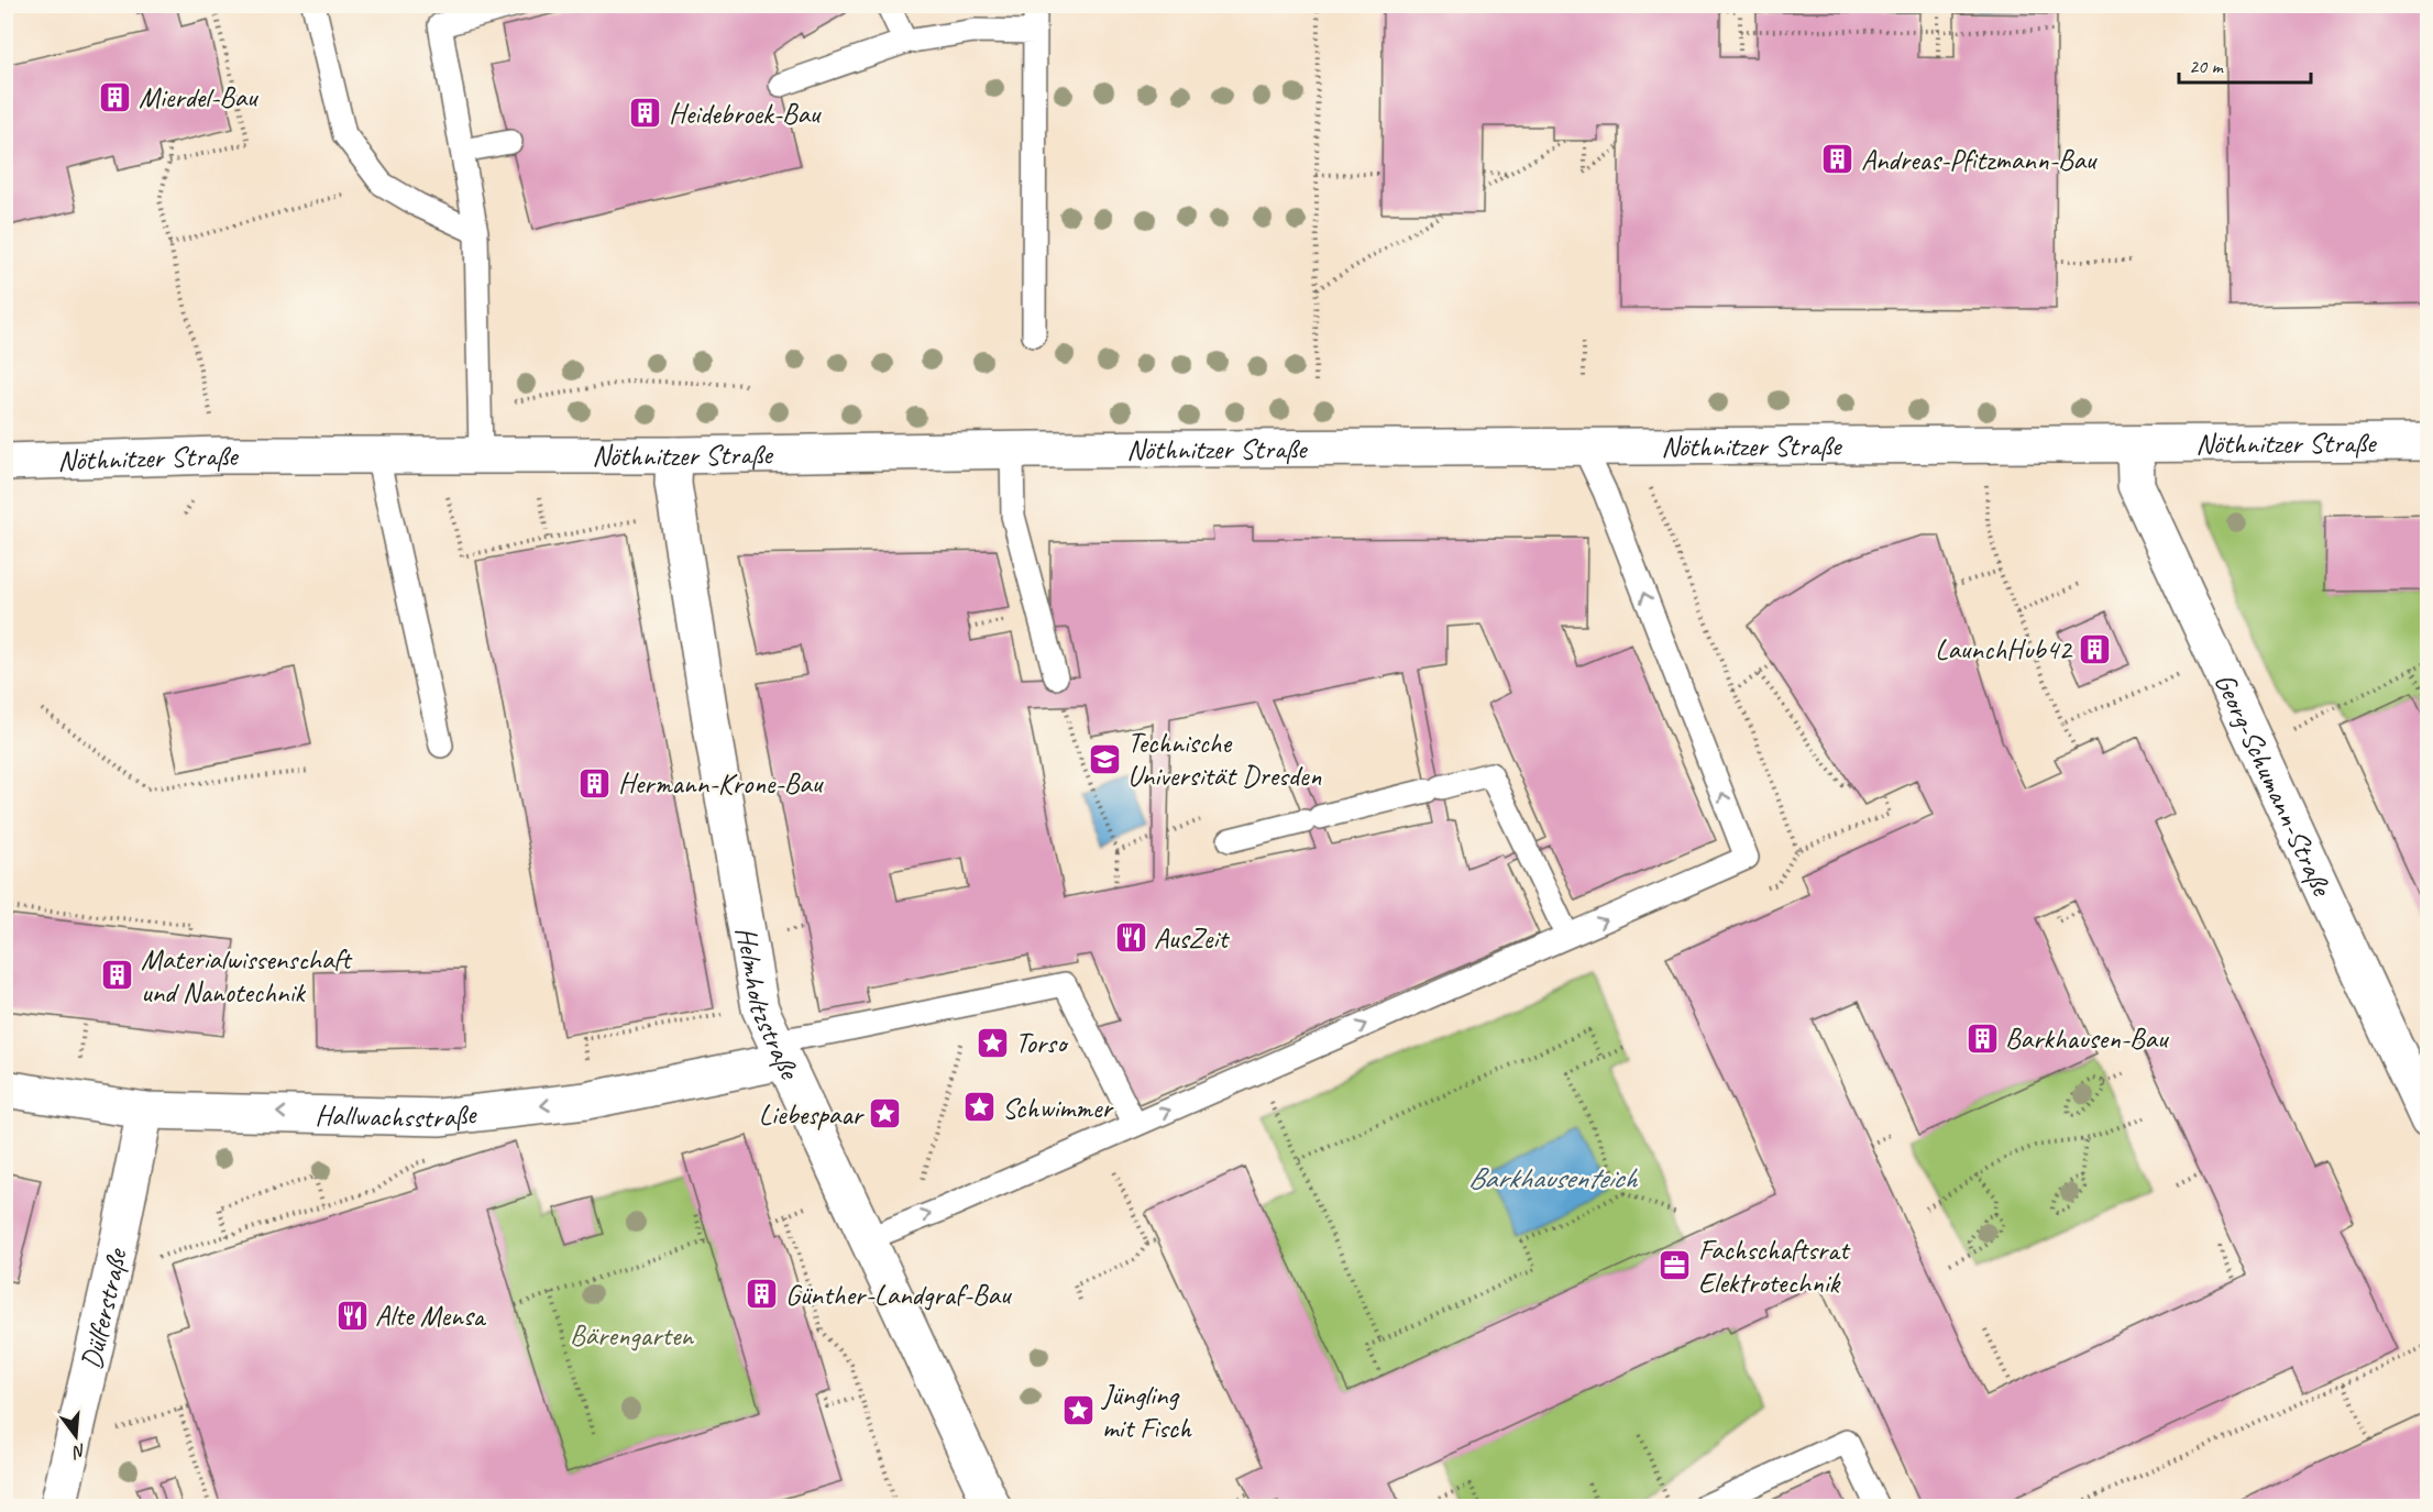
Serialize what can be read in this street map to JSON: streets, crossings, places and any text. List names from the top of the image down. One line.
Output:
{"streets":{"street":["Nöthnitzer Straße","Georg-Schumann-Straße","Helmholtzstraße","Hallwachsstraße","Dülferstraße"]},"crossings":[["Nöthnitzer Straße","Georg-Schumann-Straße"],["Nöthnitzer Straße","Helmholtzstraße"],["Helmholtzstraße","Hallwachsstraße"],["Hallwachsstraße","Dülferstraße"]],"one_way":["Hallwachsstraße"],"water":["Barkhausenteich"],"parks":["Bärengarten"],"places":{"building":["Mierdel-Bau","Heidebroek-Bau","Andreas-Pfitzmann-Bau","LaunchHub42","Hermann-Krone-Bau","Materialwissenschaft und Nanotechnik","Barkhausen-Bau","Günther-Landgraf-Bau"],"school or university":["Technische Universität Dresden"],"restaurant":["AusZeit","Alte Mensa"],"place":["Torso","Schwimmer","Liebespaar","Jüngling mit Fisch"],"office":["Fachschaftsrat Elektrotechnik"]},"scale_bar":"20 m","north":"bottom"}
